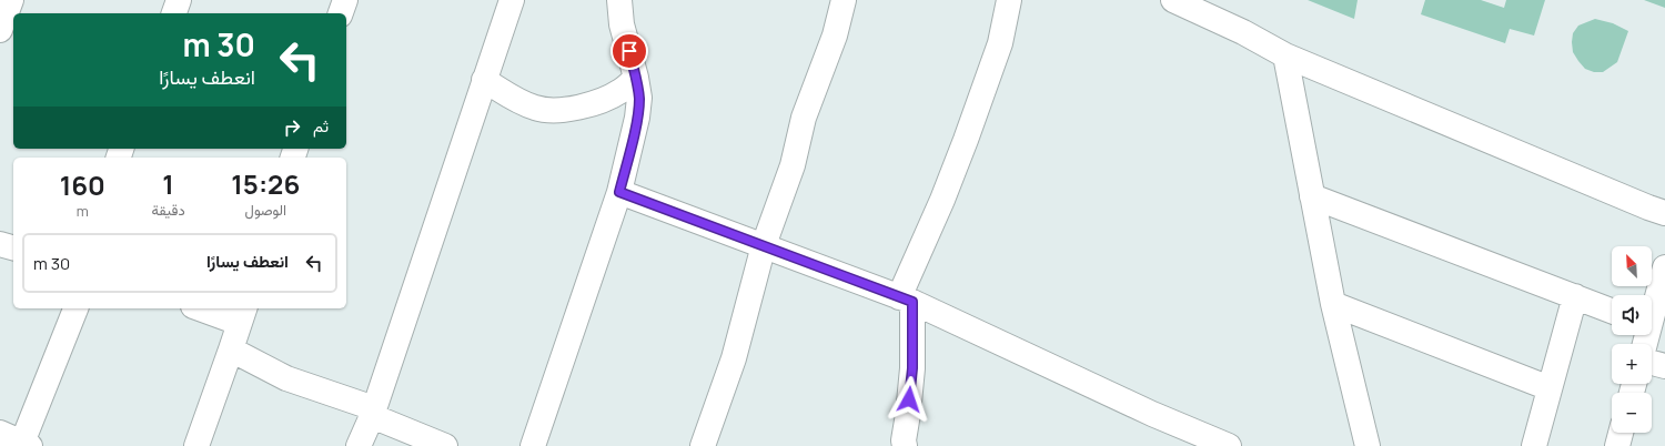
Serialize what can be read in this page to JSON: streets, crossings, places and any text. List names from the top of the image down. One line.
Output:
{"north":"top left","page":{"turn":["30 m","انعطف يسارًا"],"then":"ثم","eta":["15:26","الوصول","1","دقيقة","160","m"],"list":[{"name":"انعطف يسارًا","value":"30 m"}],"map_buttons":["+","−"]}}
